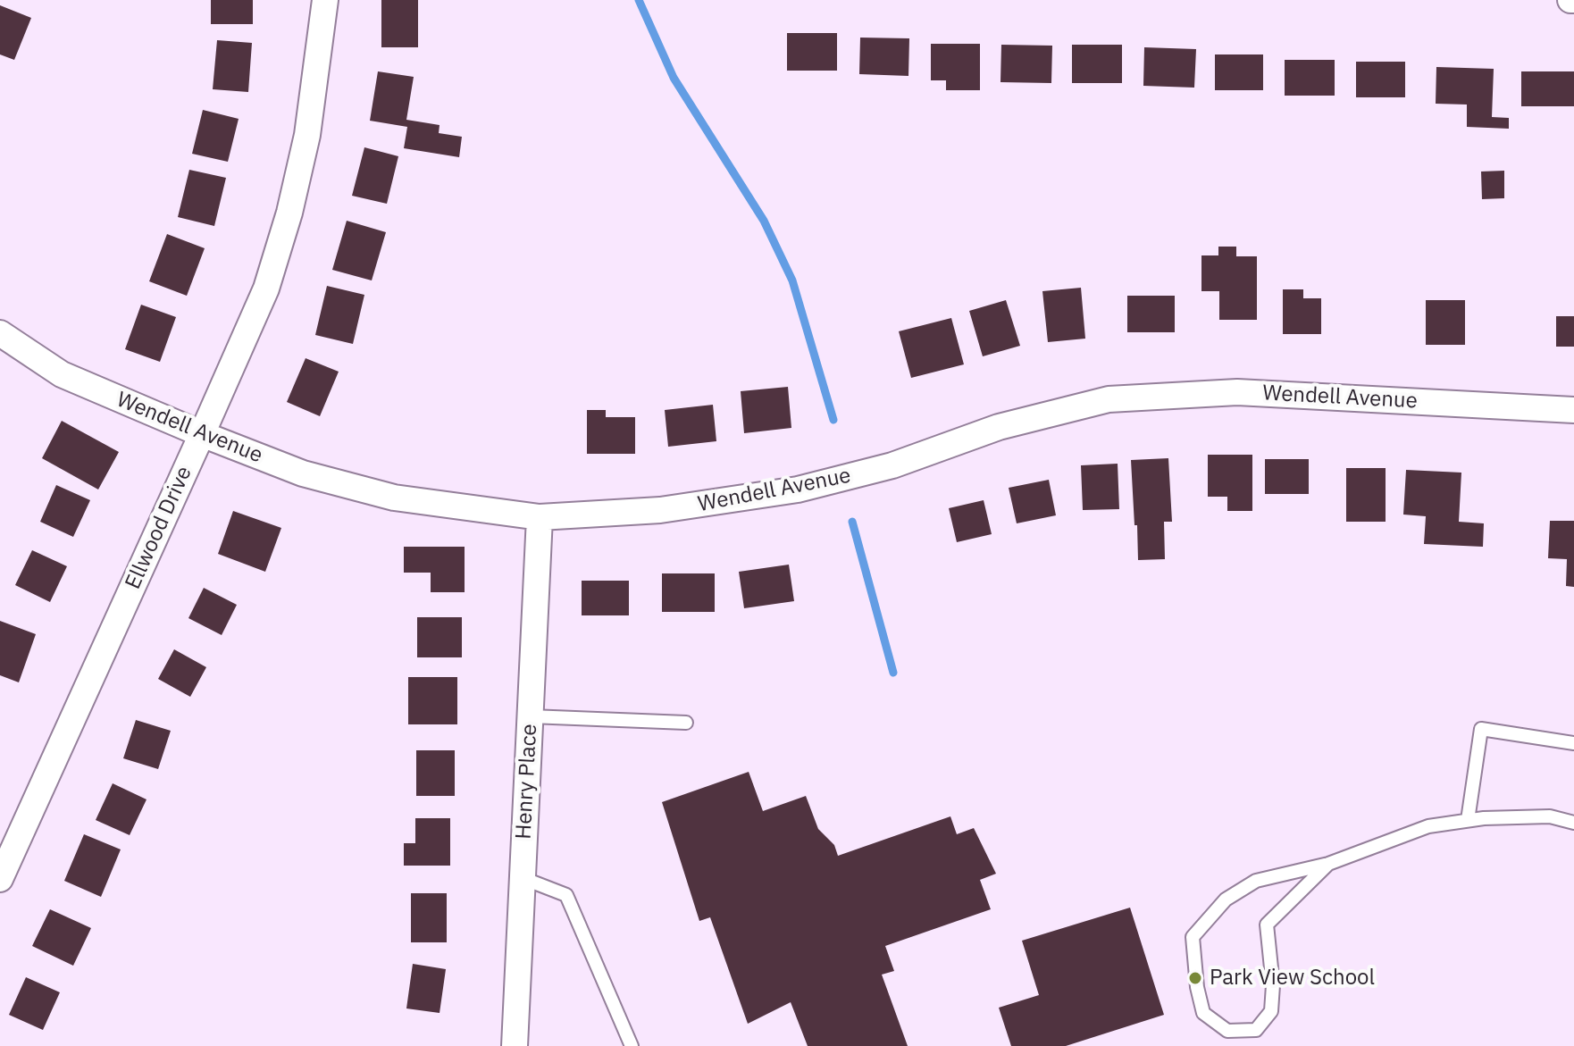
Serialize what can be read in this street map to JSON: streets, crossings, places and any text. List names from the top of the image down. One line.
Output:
{"streets":{"street":["Wendell Avenue","Ellwood Drive","Henry Place"]},"crossings":[["Wendell Avenue","Ellwood Drive"],["Wendell Avenue","Henry Place"]],"places":["Park View School"]}
